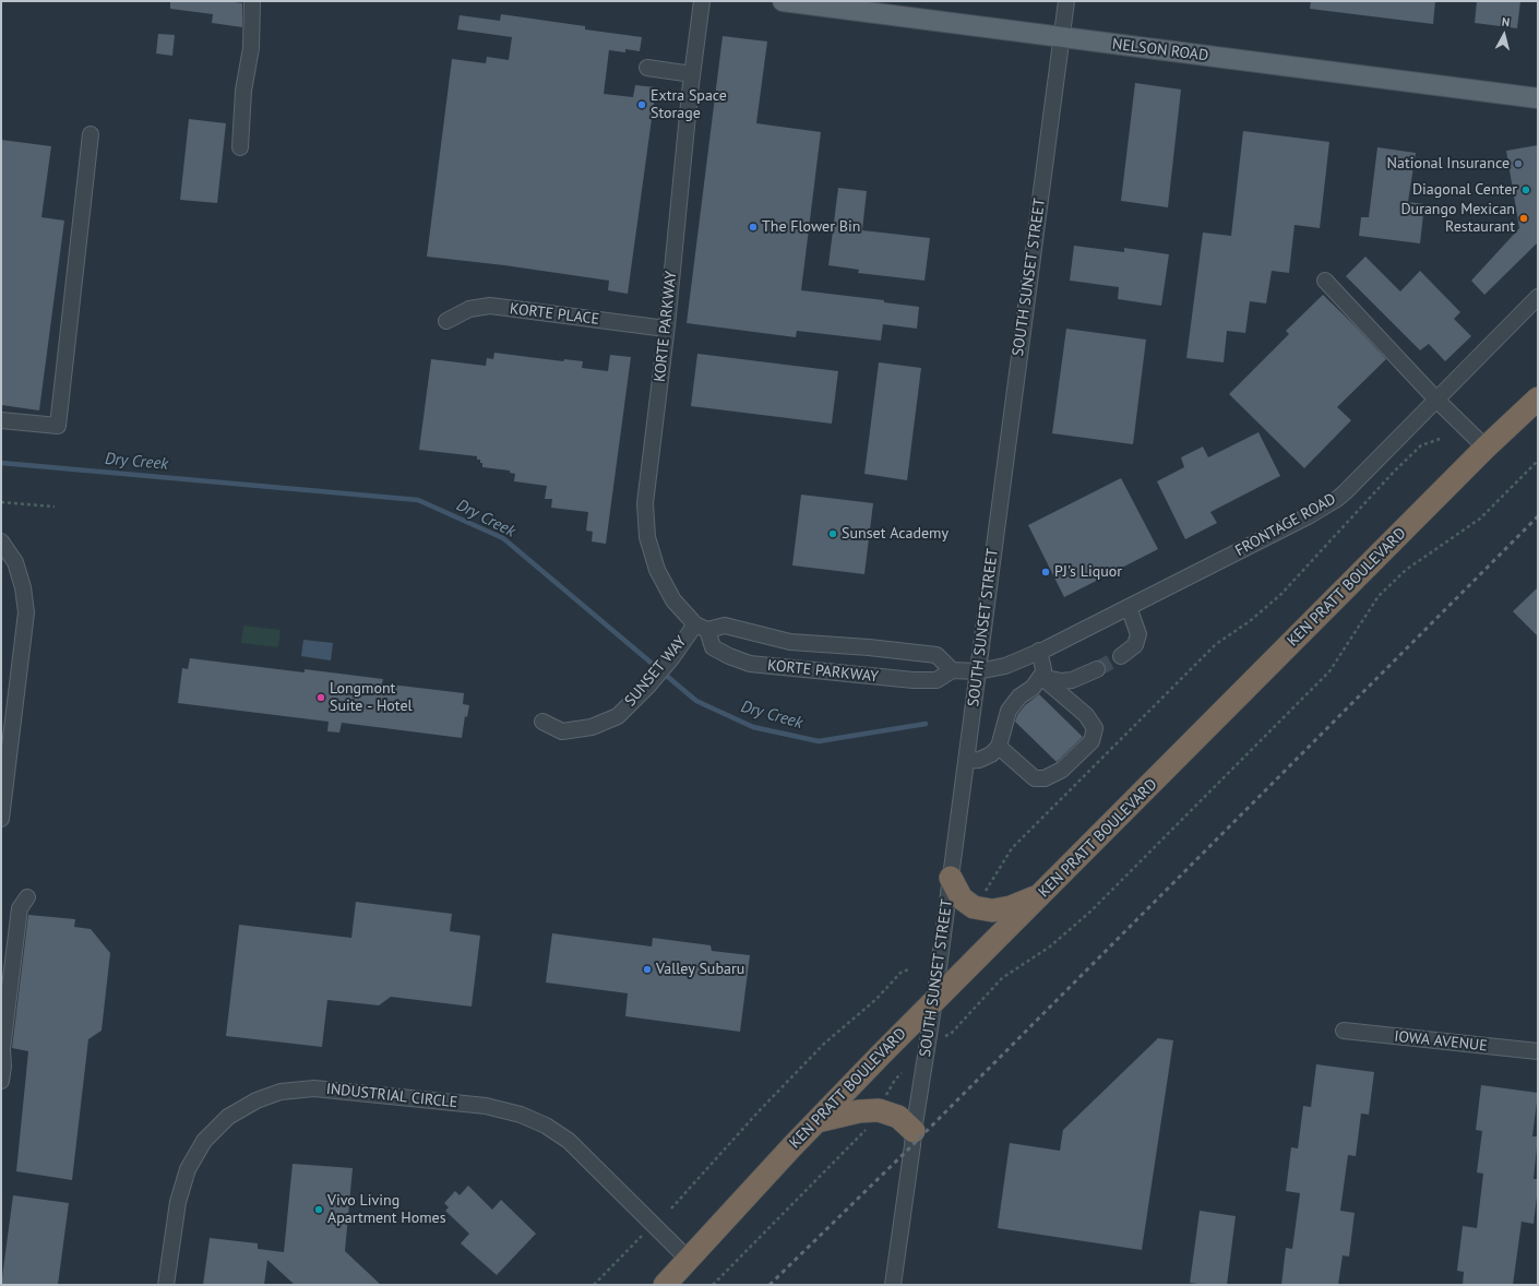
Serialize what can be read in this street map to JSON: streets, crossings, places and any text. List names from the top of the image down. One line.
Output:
{"streets":{"highway":["KEN PRATT BOULEVARD"],"main road":["NELSON ROAD"],"street":["SOUTH SUNSET STREET","KORTE PLACE","KORTE PARKWAY","FRONTAGE ROAD","SUNSET WAY","IOWA AVENUE","INDUSTRIAL CIRCLE"]},"crossings":[["NELSON ROAD","SOUTH SUNSET STREET"],["SOUTH SUNSET STREET","FRONTAGE ROAD"],["SOUTH SUNSET STREET","KEN PRATT BOULEVARD"],["KORTE PLACE","KORTE PARKWAY"],["KORTE PARKWAY","SUNSET WAY"],["KEN PRATT BOULEVARD","INDUSTRIAL CIRCLE"]],"water":["Dry Creek"],"places":["Extra Space Storage","National Insurance","Diagonal Center","Durango Mexican Restaurant","The Flower Bin","Sunset Academy","PJ's Liquor","Longmont Suite - Hotel","Valley Subaru","Vivo Living Apartment Homes"],"north":"top"}
